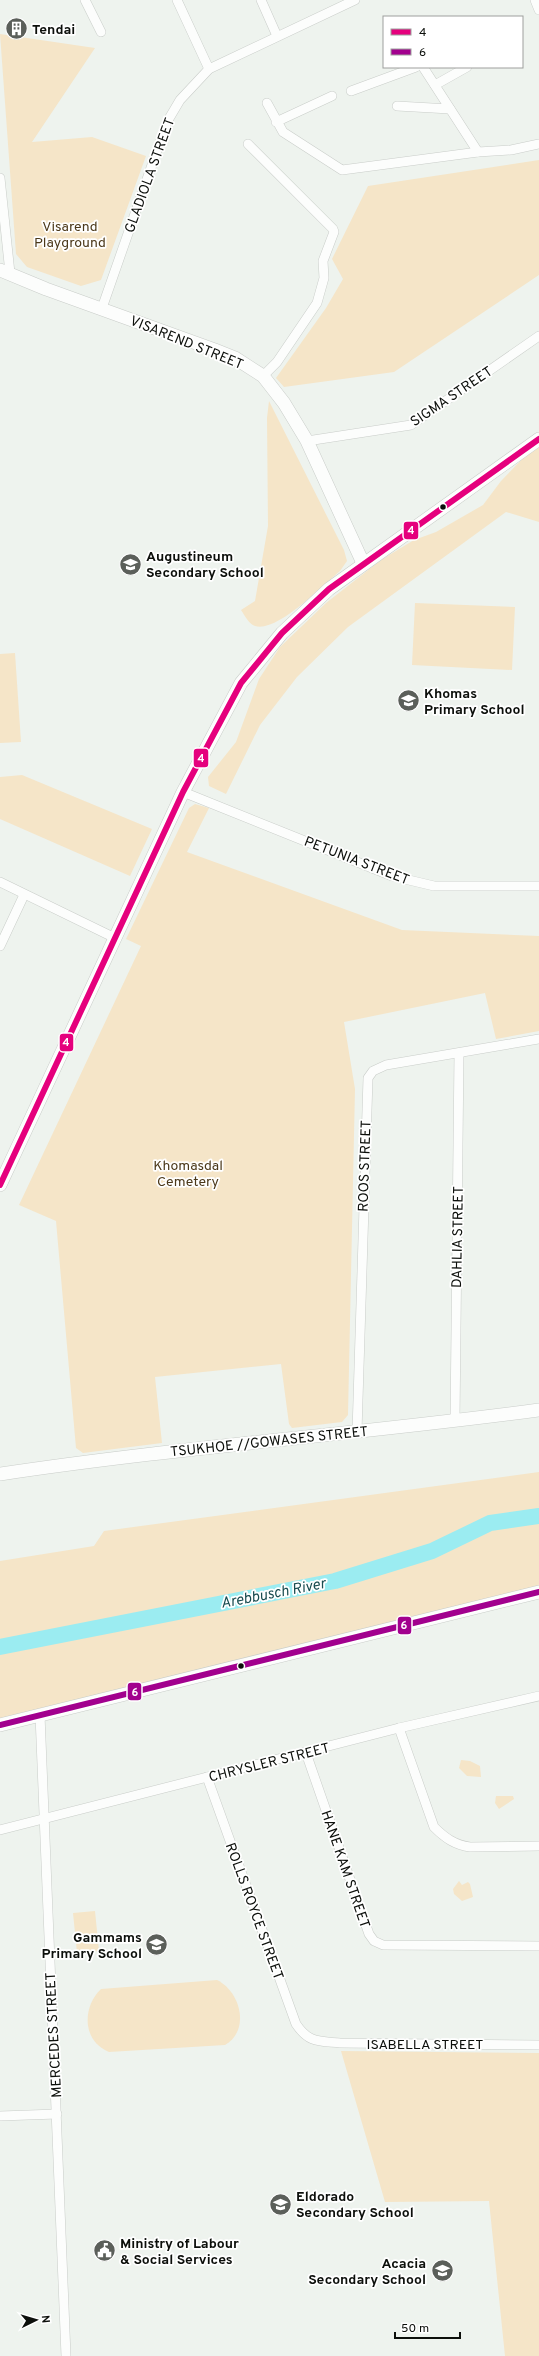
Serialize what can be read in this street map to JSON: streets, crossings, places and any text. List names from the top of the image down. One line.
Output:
{"streets":{"street":["GLADIOLA STREET","VISAREND STREET","SIGMA STREET","PETUNIA STREET","ROOS STREET","DAHLIA STREET","TSUKHOE //GOWASES STREET","CHRYSLER STREET","HANE KAM STREET","ROLLS ROYCE STREET","MERCEDES STREET","ISABELLA STREET"]},"crossings":[["GLADIOLA STREET","VISAREND STREET"],["VISAREND STREET","SIGMA STREET"],["ROOS STREET","DAHLIA STREET"],["ROOS STREET","TSUKHOE //GOWASES STREET"],["DAHLIA STREET","TSUKHOE //GOWASES STREET"],["CHRYSLER STREET","HANE KAM STREET"],["CHRYSLER STREET","ROLLS ROYCE STREET"],["CHRYSLER STREET","MERCEDES STREET"],["ROLLS ROYCE STREET","ISABELLA STREET"]],"water":["Arebbusch River"],"parks":["Visarend Playground","Khomasdal Cemetery"],"places":{"building":["Tendai"],"school or university":["Augustineum Secondary School","Khomas Primary School","Gammams Primary School","Eldorado Secondary School","Acacia Secondary School"],"public building":["Ministry of Labour & Social Services"]},"lines":["transit line 4","transit line 6"],"legend":["4","6"],"scale_bar":"50 m","north":"right"}
